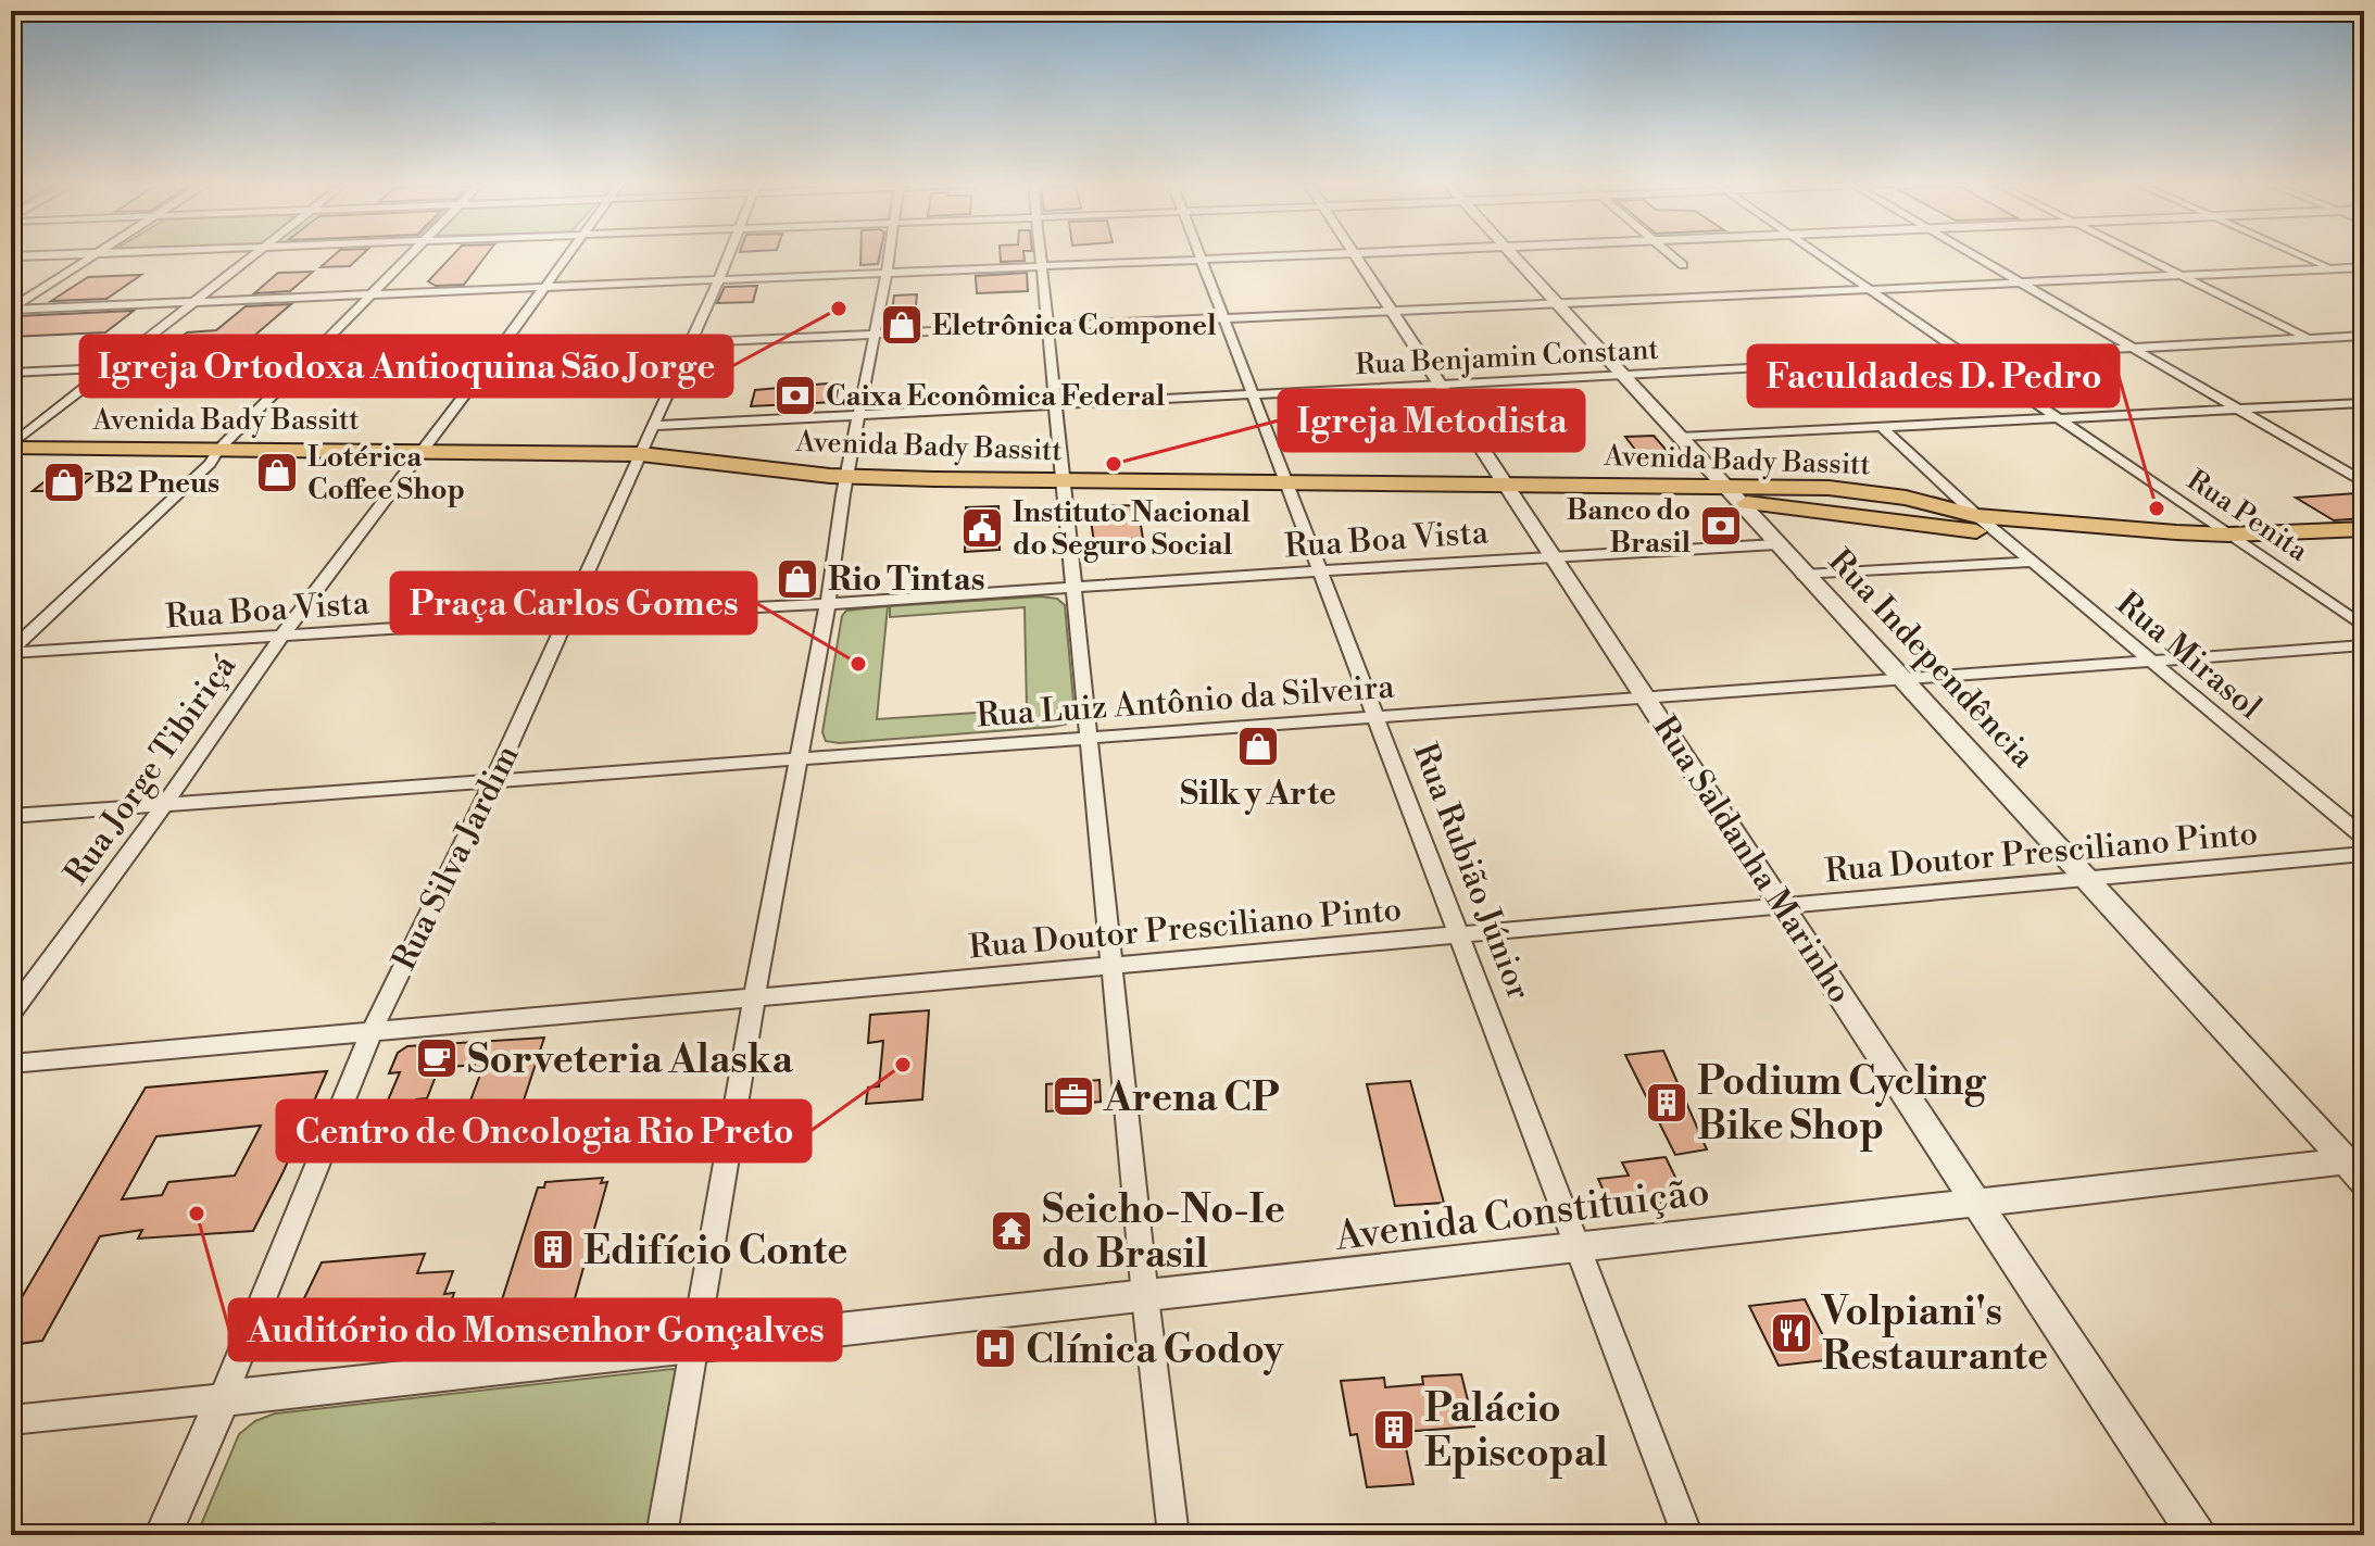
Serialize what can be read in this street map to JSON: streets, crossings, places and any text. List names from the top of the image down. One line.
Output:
{"streets":{"main road":["Avenida Bady Bassitt"],"street":["Rua Benjamin Constant","Rua Penita","Rua Boa Vista","Rua Mirasol","Rua Independência","Rua Luiz Antônio da Silveira","Rua Jorge Tibiriçá","Rua Doutor Presciliano Pinto","Rua Silva Jardim","Rua Saldanha Marinho","Rua Rubião Júnior","Avenida Constituição"]},"crossings":[["Rua Benjamin Constant","Rua Penita"],["Rua Benjamin Constant","Rua Independência"],["Rua Benjamin Constant","Rua Silva Jardim"],["Rua Benjamin Constant","Rua Saldanha Marinho"],["Rua Benjamin Constant","Rua Rubião Júnior"],["Avenida Bady Bassitt","Rua Penita"],["Avenida Bady Bassitt","Rua Mirasol"],["Avenida Bady Bassitt","Rua Independência"],["Avenida Bady Bassitt","Rua Jorge Tibiriçá"],["Avenida Bady Bassitt","Rua Silva Jardim"],["Avenida Bady Bassitt","Rua Saldanha Marinho"],["Avenida Bady Bassitt","Rua Rubião Júnior"],["Rua Boa Vista","Rua Independência"],["Rua Boa Vista","Rua Jorge Tibiriçá"],["Rua Boa Vista","Rua Silva Jardim"],["Rua Boa Vista","Rua Saldanha Marinho"],["Rua Boa Vista","Rua Rubião Júnior"],["Rua Mirasol","Rua Luiz Antônio da Silveira"],["Rua Independência","Rua Luiz Antônio da Silveira"],["Rua Independência","Rua Doutor Presciliano Pinto"],["Rua Independência","Avenida Constituição"],["Rua Luiz Antônio da Silveira","Rua Jorge Tibiriçá"],["Rua Luiz Antônio da Silveira","Rua Silva Jardim"],["Rua Luiz Antônio da Silveira","Rua Saldanha Marinho"],["Rua Luiz Antônio da Silveira","Rua Rubião Júnior"],["Rua Doutor Presciliano Pinto","Rua Silva Jardim"],["Rua Doutor Presciliano Pinto","Rua Saldanha Marinho"],["Rua Doutor Presciliano Pinto","Rua Rubião Júnior"],["Rua Silva Jardim","Avenida Constituição"],["Rua Saldanha Marinho","Avenida Constituição"],["Rua Rubião Júnior","Avenida Constituição"]],"places":{"other":["Igreja Ortodoxa Antioquina São Jorge","Igreja Metodista","Faculdades D. Pedro","Praça Carlos Gomes","Centro de Oncologia Rio Preto","Auditório do Monsenhor Gonçalves"],"shop":["Eletrônica Componel","Lotérica Coffee Shop","B2 Pneus","Rio Tintas","Silk y Arte"],"bank":["Caixa Econômica Federal","Banco do Brasil"],"public building":["Instituto Nacional do Seguro Social"],"cafe":["Sorveteria Alaska"],"office":["Arena CP"],"building":["Podium Cycling Bike Shop","Edifício Conte","Palácio Episcopal"],"temple":["Seicho-No-Ie do Brasil"],"restaurant":["Volpiani's Restaurante"],"hospital":["Clínica Godoy"]}}
